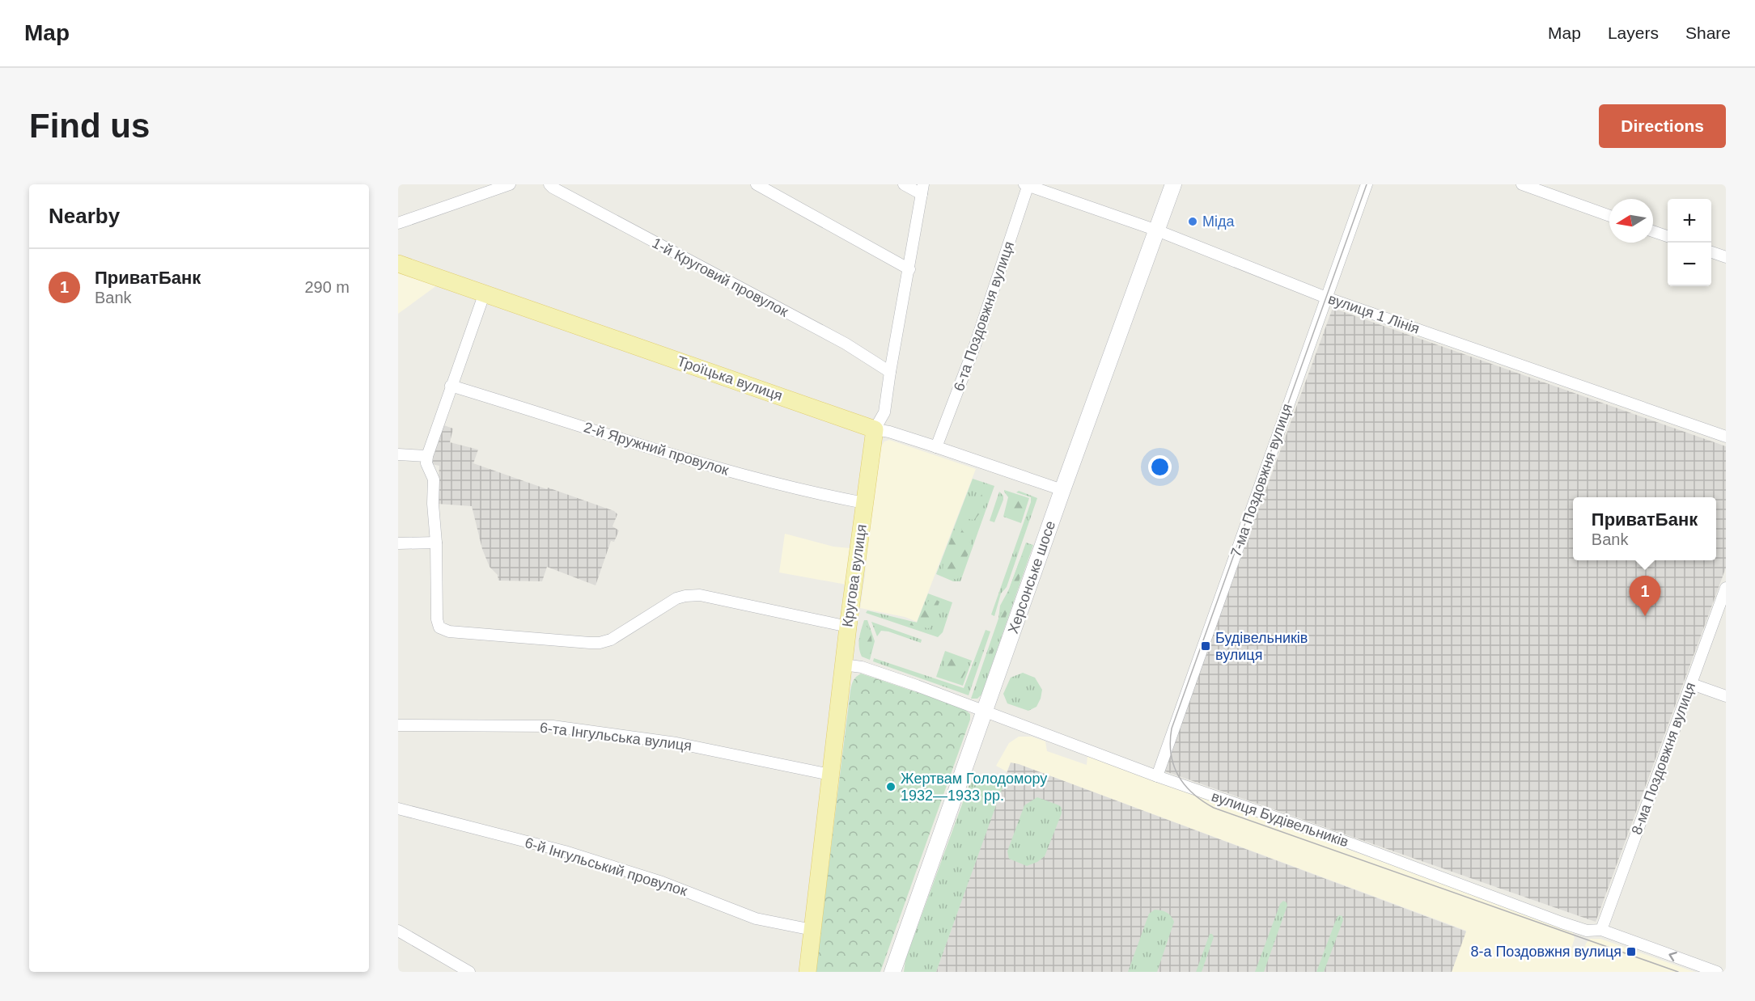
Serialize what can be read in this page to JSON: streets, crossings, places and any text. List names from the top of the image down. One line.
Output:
{"streets":{"main road":["Троїцька вулиця","Кругова вулиця","Херсонське шосе"],"street":["1-й Круговий провулок","вулиця 1 Лінія","6-та Поздовжня вулиця","2-й Яружний провулок","7-ма Поздовжня вулиця","6-та Інгульська вулиця","8-ма Поздовжня вулиця","вулиця Будівельників","6-й Інгульський провулок"]},"crossings":[["1-й Круговий провулок","Кругова вулиця"],["вулиця 1 Лінія","6-та Поздовжня вулиця"],["вулиця 1 Лінія","7-ма Поздовжня вулиця"],["вулиця 1 Лінія","Херсонське шосе"],["6-та Поздовжня вулиця","Троїцька вулиця"],["Троїцька вулиця","Кругова вулиця"],["Троїцька вулиця","Херсонське шосе"],["2-й Яружний провулок","Кругова вулиця"],["7-ма Поздовжня вулиця","вулиця Будівельників"],["Кругова вулиця","6-та Інгульська вулиця"],["Кругова вулиця","вулиця Будівельників"],["Кругова вулиця","6-й Інгульський провулок"],["Херсонське шосе","вулиця Будівельників"],["8-ма Поздовжня вулиця","вулиця Будівельників"]],"places":{"other":["Міда","Жертвам Голодомору 1932—1933 рр."],"transit":["Будівельників вулиця","8-а Поздовжня вулиця"]},"north":"left","page":{"header":"Map","nav":["Map","Layers","Share"],"buttons":"Directions","title":"Find us","heading":"Nearby","map_buttons":["+","−"],"list":[{"mark":"1","name":"ПриватБанк","note":"Bank","value":"290 m"}],"popup":["ПриватБанк","Bank"],"pins":"1"}}
